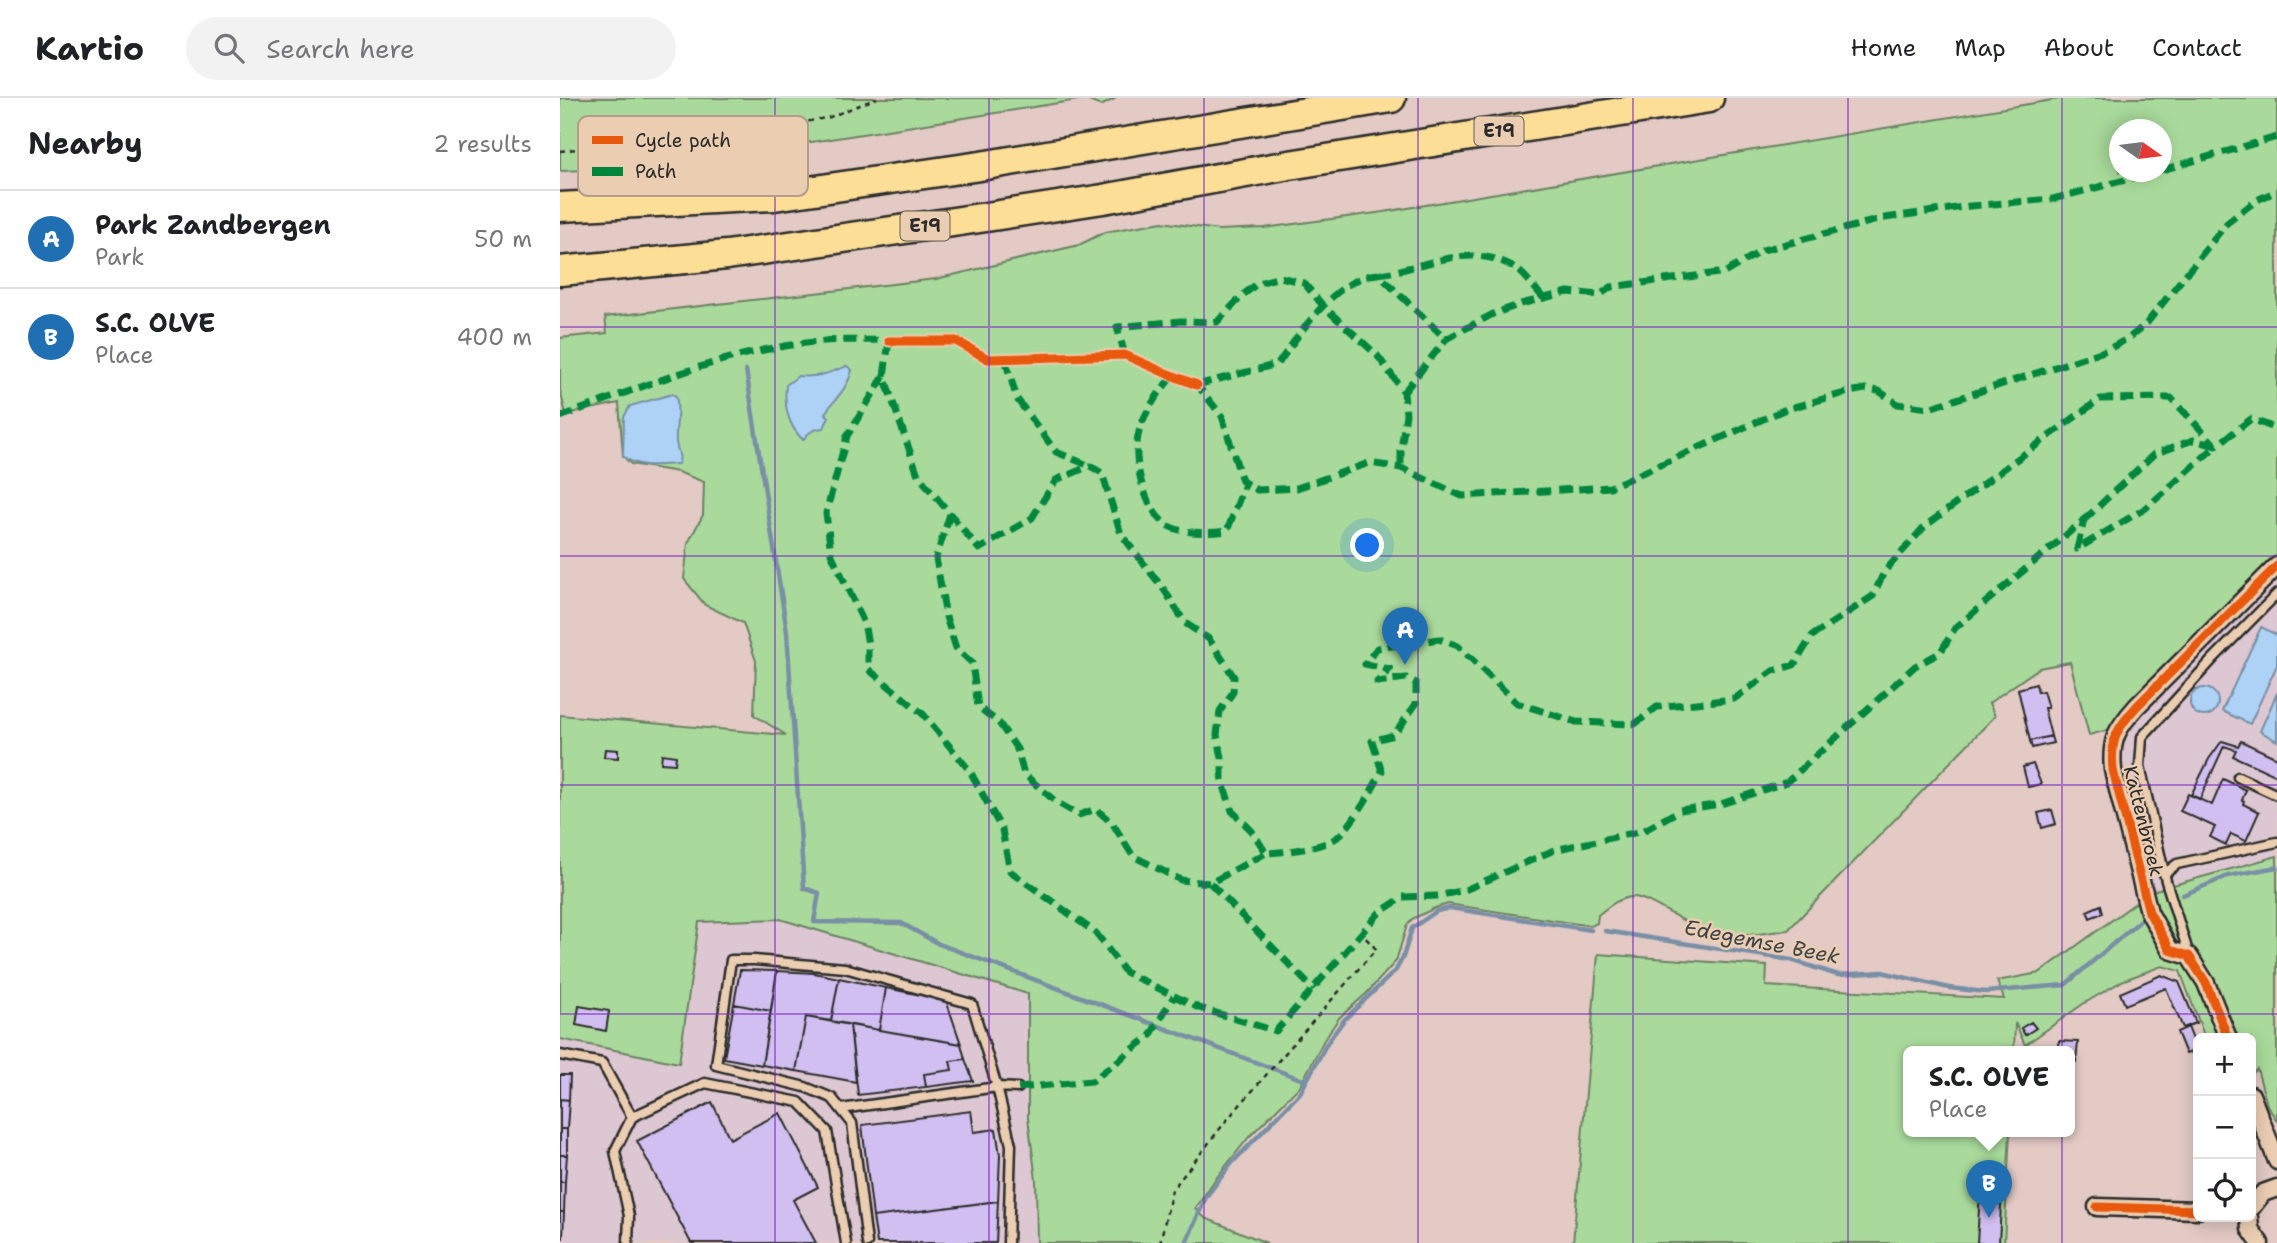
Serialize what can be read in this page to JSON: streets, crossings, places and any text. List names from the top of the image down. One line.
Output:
{"streets":{"highway":["E19"],"street":["Kattenbroek"]},"water":["Edegemse Beek"],"legend":["Cycle path","Path"],"north":"right","page":{"header":"Kartio","search":"Search here","nav":["Home","Map","About","Contact"],"heading":["Nearby","2 results"],"list":[{"mark":"A","name":"Park Zandbergen","note":"Park","value":"50 m"},{"mark":"B","name":"S.C. OLVE","note":"Place","value":"400 m"}],"pins":["A","B"],"map_buttons":["+","−"],"popup":["S.C. OLVE","Place"]}}
